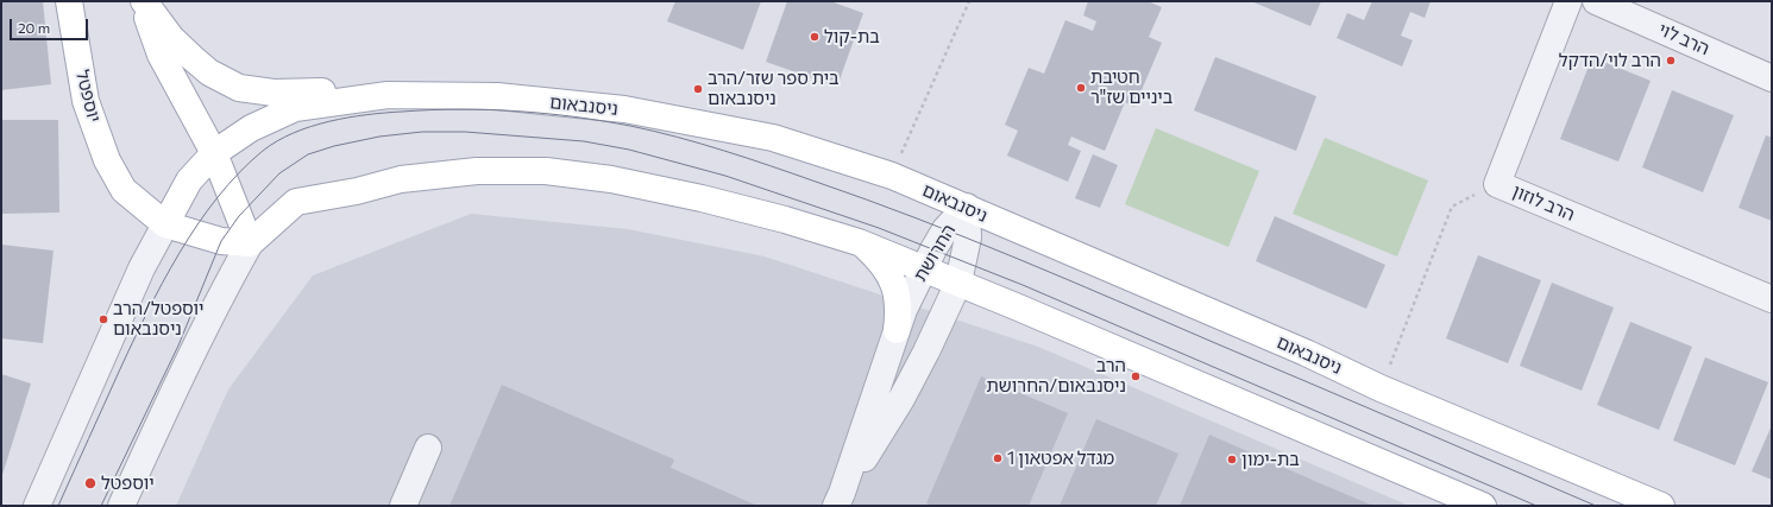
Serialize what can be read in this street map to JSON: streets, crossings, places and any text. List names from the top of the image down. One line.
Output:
{"streets":{"main road":["יוספטל","ניסנבאום"],"street":["הרב לוי","הרב לוזון","החרושת"]},"crossings":[["ניסנבאום","החרושת"]],"places":["בת-קול","הרב לוי/הדקל","חטיבת ביניים שז\"ר","בית ספר שזר/הרב ניסנבאום","יוספטל/הרב ניסנבאום","הרב ניסנבאום/החרושת","מגדל אפטאון 1","בת-ימון","יוספטל"],"scale_bar":"20 m"}
